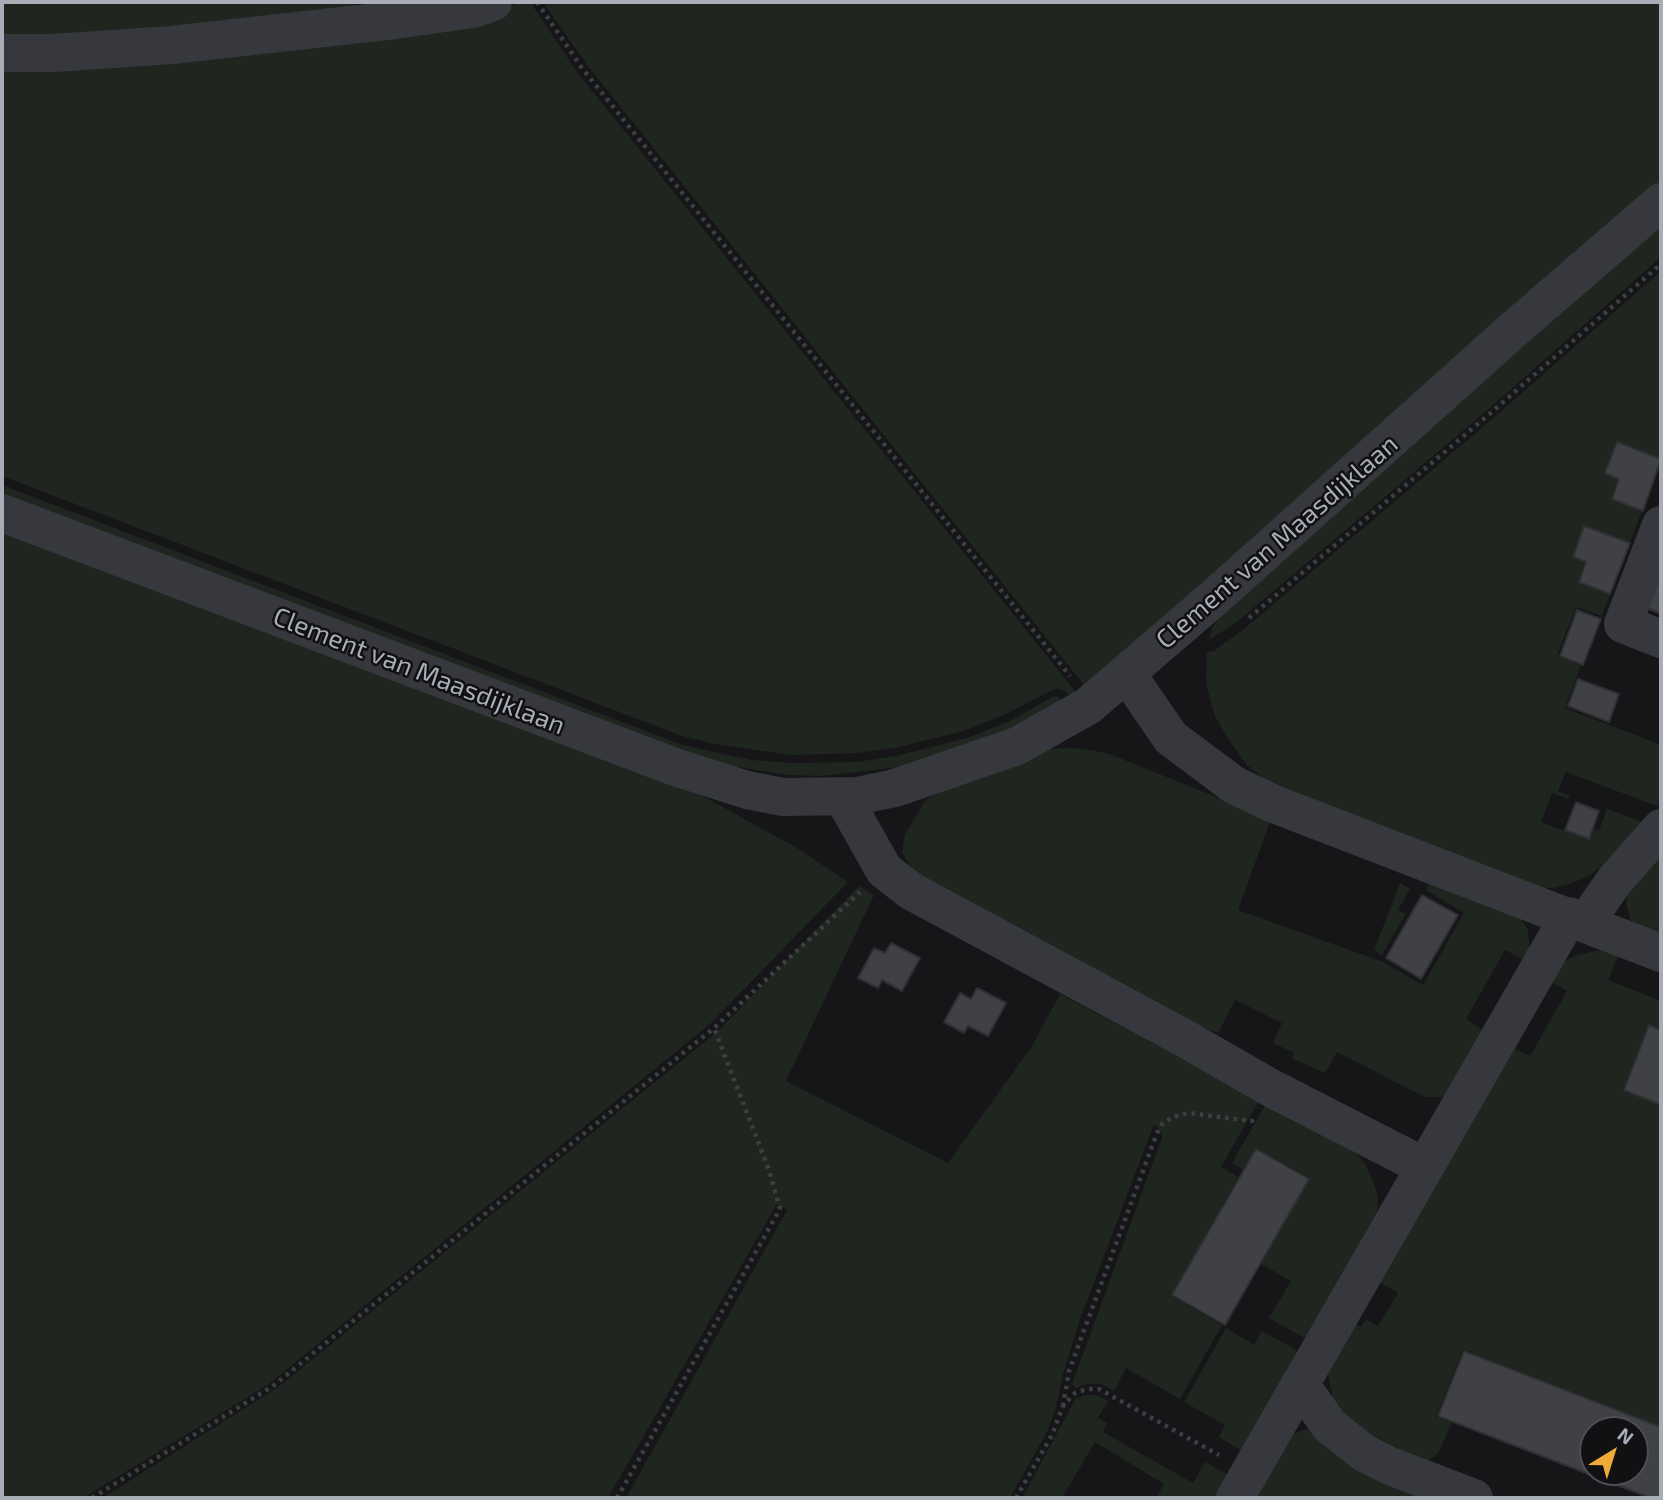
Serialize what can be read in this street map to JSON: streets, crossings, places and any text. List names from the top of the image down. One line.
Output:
{"streets":{"street":["Clement van Maasdijklaan"]},"north":"top right"}
